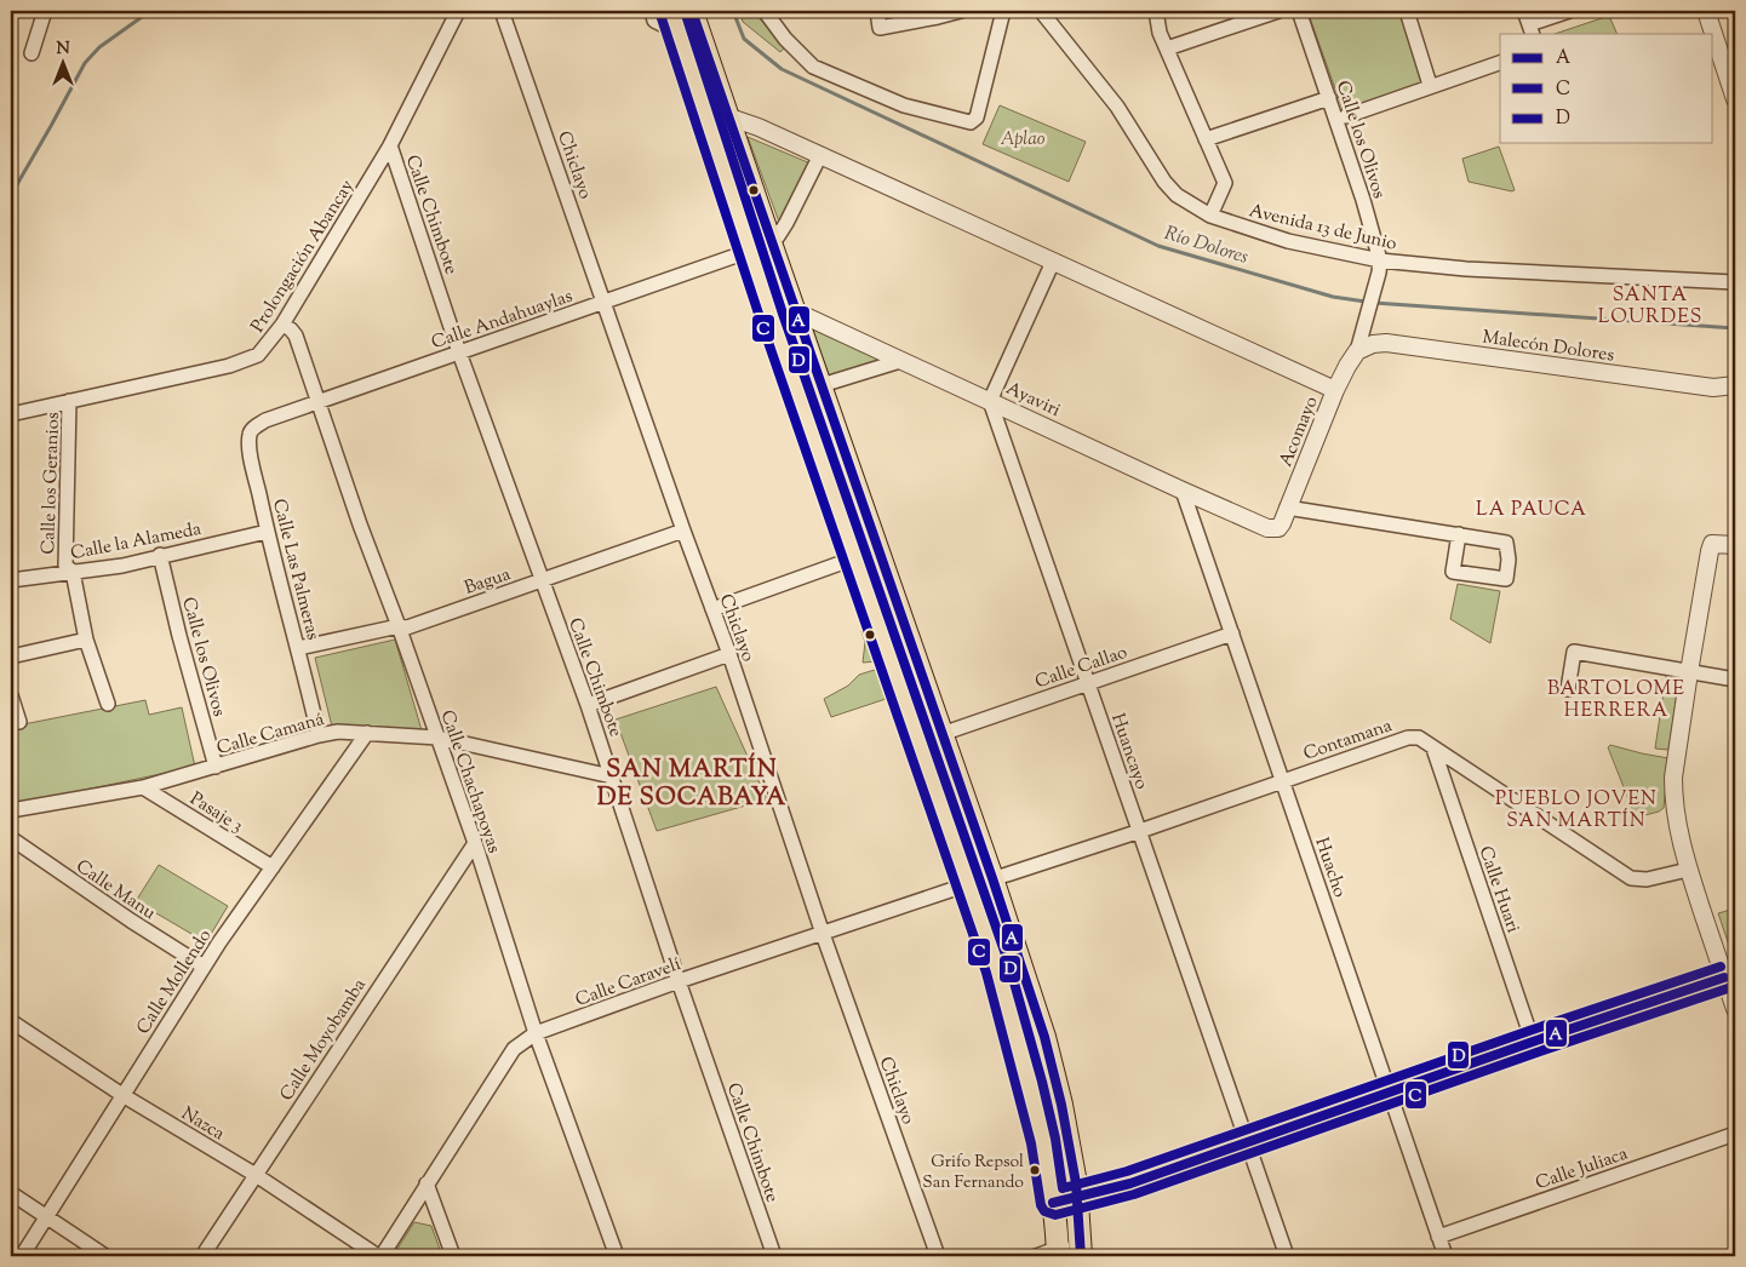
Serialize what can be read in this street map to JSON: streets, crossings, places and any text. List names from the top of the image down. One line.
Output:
{"streets":{"street":["Calle los Olivos","Chiclayo","Calle Chimbote","Avenida 13 de Junio","Prolongación Abancay","Calle Andahuaylas","Malecón Dolores","Ayaviri","Acomayo","Calle los Geranios","Calle la Alameda","Calle Las Palmeras","Bagua","Calle Callao","Calle Camaná","Contamana","Huancayo","Calle Chachapoyas","Pasaje 3","Huacho","Calle Manu","Calle Huari","Calle Mollendo","Calle Caravelí","Calle Moyobamba","Nazca","Calle Juliaca"]},"crossings":[["Calle los Olivos","Avenida 13 de Junio"],["Calle los Olivos","Calle la Alameda"],["Calle los Olivos","Calle Camaná"],["Chiclayo","Calle Andahuaylas"],["Chiclayo","Bagua"],["Chiclayo","Calle Caravelí"],["Calle Chimbote","Prolongación Abancay"],["Calle Chimbote","Calle Andahuaylas"],["Calle Chimbote","Bagua"],["Calle Chimbote","Calle Camaná"],["Calle Chimbote","Calle Caravelí"],["Prolongación Abancay","Calle los Geranios"],["Prolongación Abancay","Calle Chachapoyas"],["Calle Andahuaylas","Calle Las Palmeras"],["Calle Andahuaylas","Calle Chachapoyas"],["Malecón Dolores","Acomayo"],["Ayaviri","Acomayo"],["Ayaviri","Huancayo"],["Ayaviri","Huacho"],["Calle los Geranios","Calle la Alameda"],["Calle la Alameda","Calle Las Palmeras"],["Calle Las Palmeras","Bagua"],["Calle Las Palmeras","Calle Camaná"],["Bagua","Calle Chachapoyas"],["Calle Callao","Huancayo"],["Calle Callao","Huacho"],["Calle Camaná","Calle Chachapoyas"],["Calle Camaná","Pasaje 3"],["Calle Camaná","Calle Mollendo"],["Contamana","Huancayo"],["Contamana","Huacho"],["Contamana","Calle Huari"],["Contamana","Calle Caravelí"],["Calle Chachapoyas","Calle Caravelí"],["Calle Chachapoyas","Calle Moyobamba"],["Pasaje 3","Calle Mollendo"],["Huacho","Calle Juliaca"],["Calle Manu","Calle Mollendo"],["Calle Mollendo","Nazca"],["Calle Caravelí","Nazca"],["Calle Moyobamba","Nazca"]],"districts":["SANTA LOURDES","LA PAUCA","BARTOLOME HERRERA","SAN MARTÍN DE SOCABAYA","PUEBLO JOVEN SAN MARTÍN"],"water":["Río Dolores"],"parks":["Aplao"],"places":["Grifo Repsol San Fernando"],"lines":["transit line A","transit line D","transit line C"],"legend":["A","C","D"],"north":"top"}
